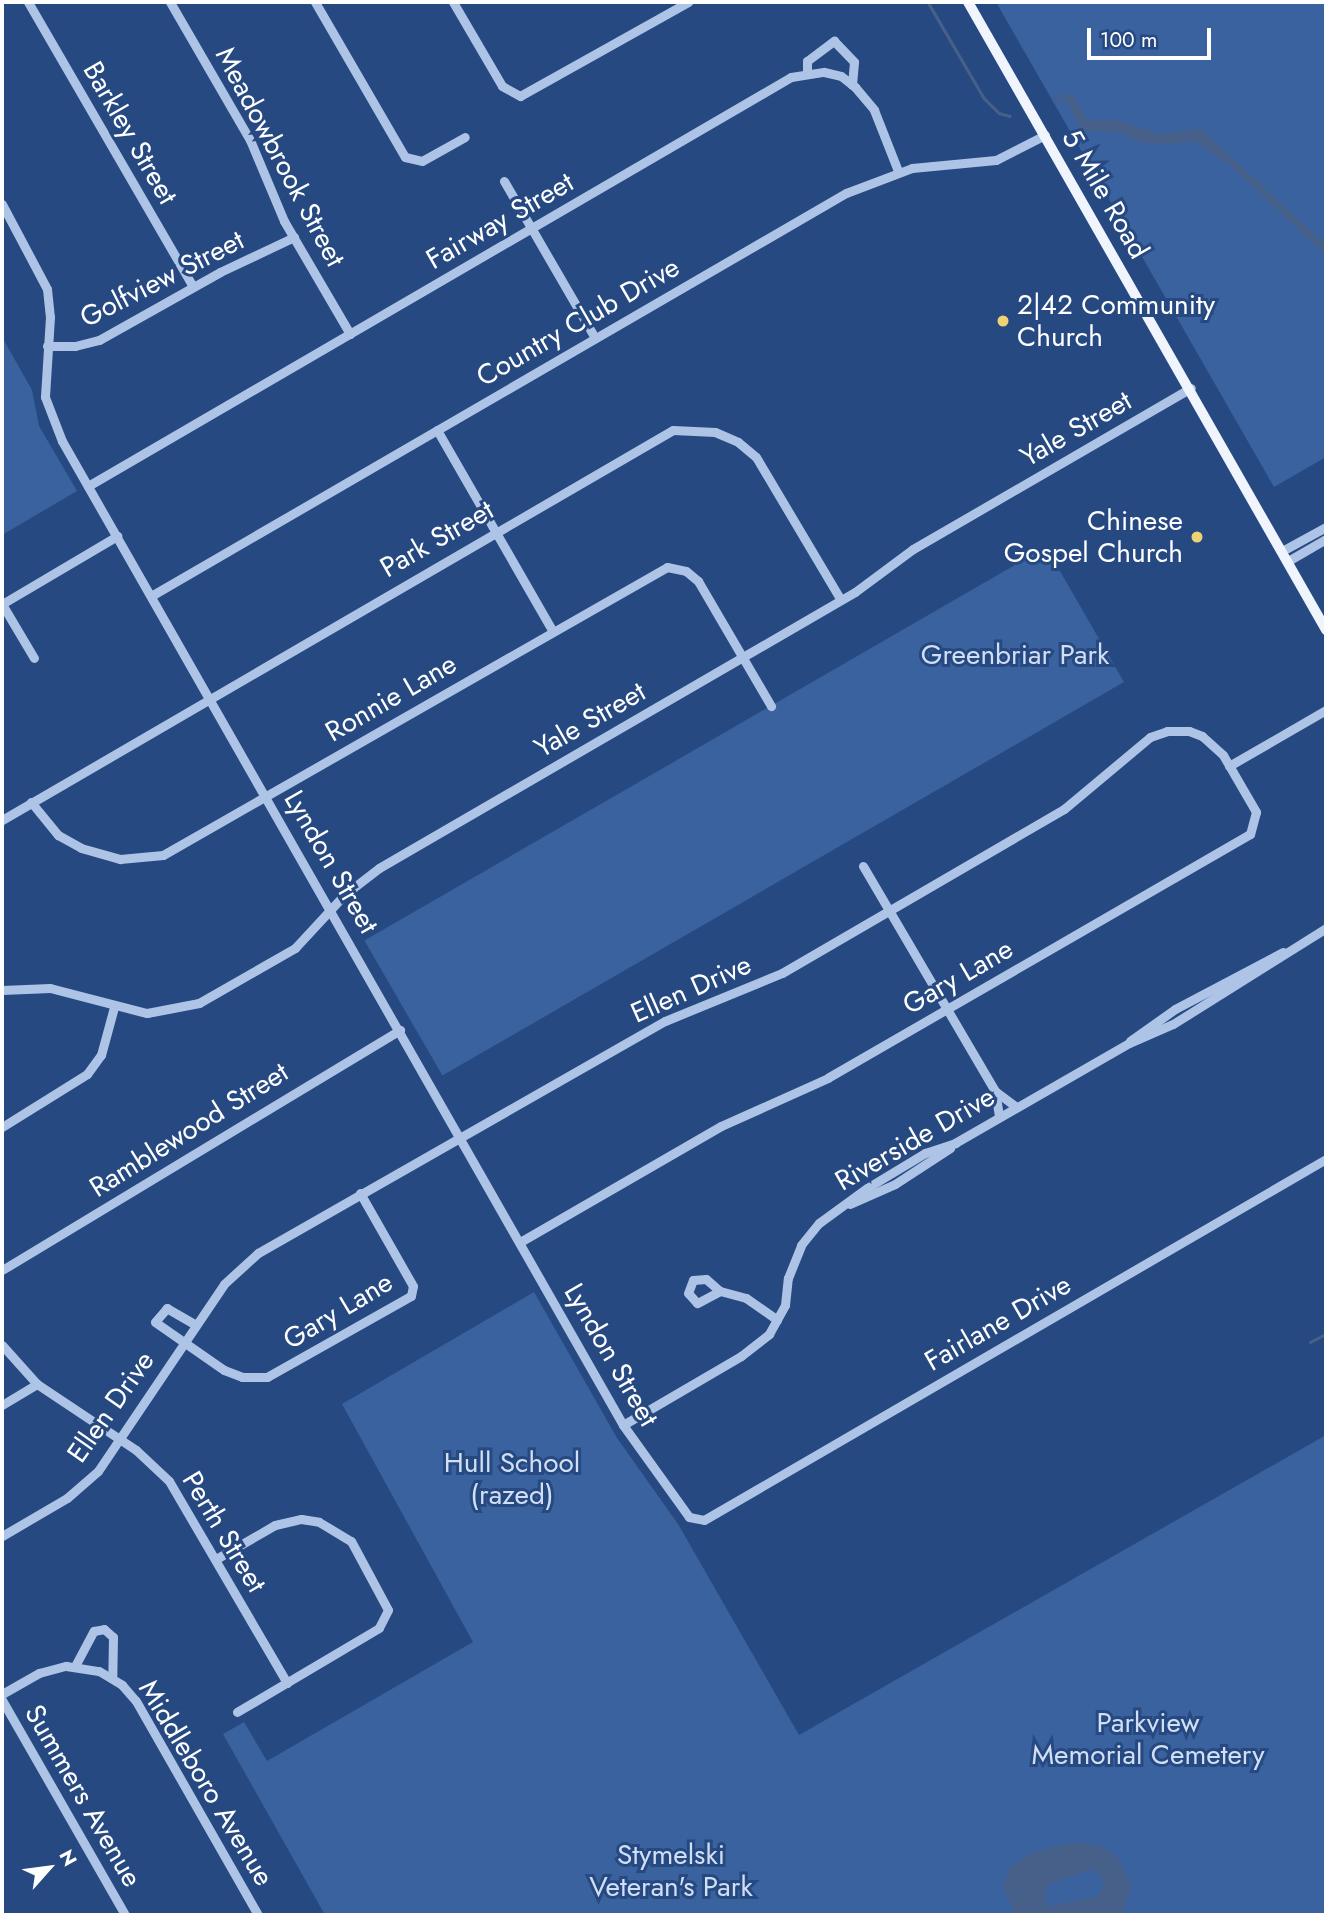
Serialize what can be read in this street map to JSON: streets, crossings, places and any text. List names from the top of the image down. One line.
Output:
{"streets":{"main road":["5 Mile Road"],"street":["Barkley Street","Meadowbrook Street","Fairway Street","Golfview Street","Country Club Drive","Yale Street","Park Street","Ronnie Lane","Lyndon Street","Gary Lane","Ellen Drive","Ramblewood Street","Riverside Drive","Fairlane Drive","Perth Street","Middleboro Avenue","Summers Avenue"]},"crossings":[["Barkley Street","Golfview Street"],["Meadowbrook Street","Fairway Street"],["Meadowbrook Street","Golfview Street"],["5 Mile Road","Country Club Drive"],["5 Mile Road","Yale Street"],["Fairway Street","Lyndon Street"],["Golfview Street","Lyndon Street"],["Country Club Drive","Lyndon Street"],["Yale Street","Park Street"],["Yale Street","Ronnie Lane"],["Yale Street","Lyndon Street"],["Park Street","Ronnie Lane"],["Park Street","Lyndon Street"],["Ronnie Lane","Lyndon Street"],["Lyndon Street","Gary Lane"],["Lyndon Street","Ellen Drive"],["Lyndon Street","Ramblewood Street"],["Lyndon Street","Riverside Drive"],["Lyndon Street","Fairlane Drive"],["Gary Lane","Ellen Drive"],["Ellen Drive","Perth Street"]],"parks":["Greenbriar Park","Hull School (razed)","Parkview Memorial Cemetery","Stymelski Veteran's Park"],"places":["2|42 Community Church","Chinese Gospel Church"],"scale_bar":"100 m","north":"top right"}
